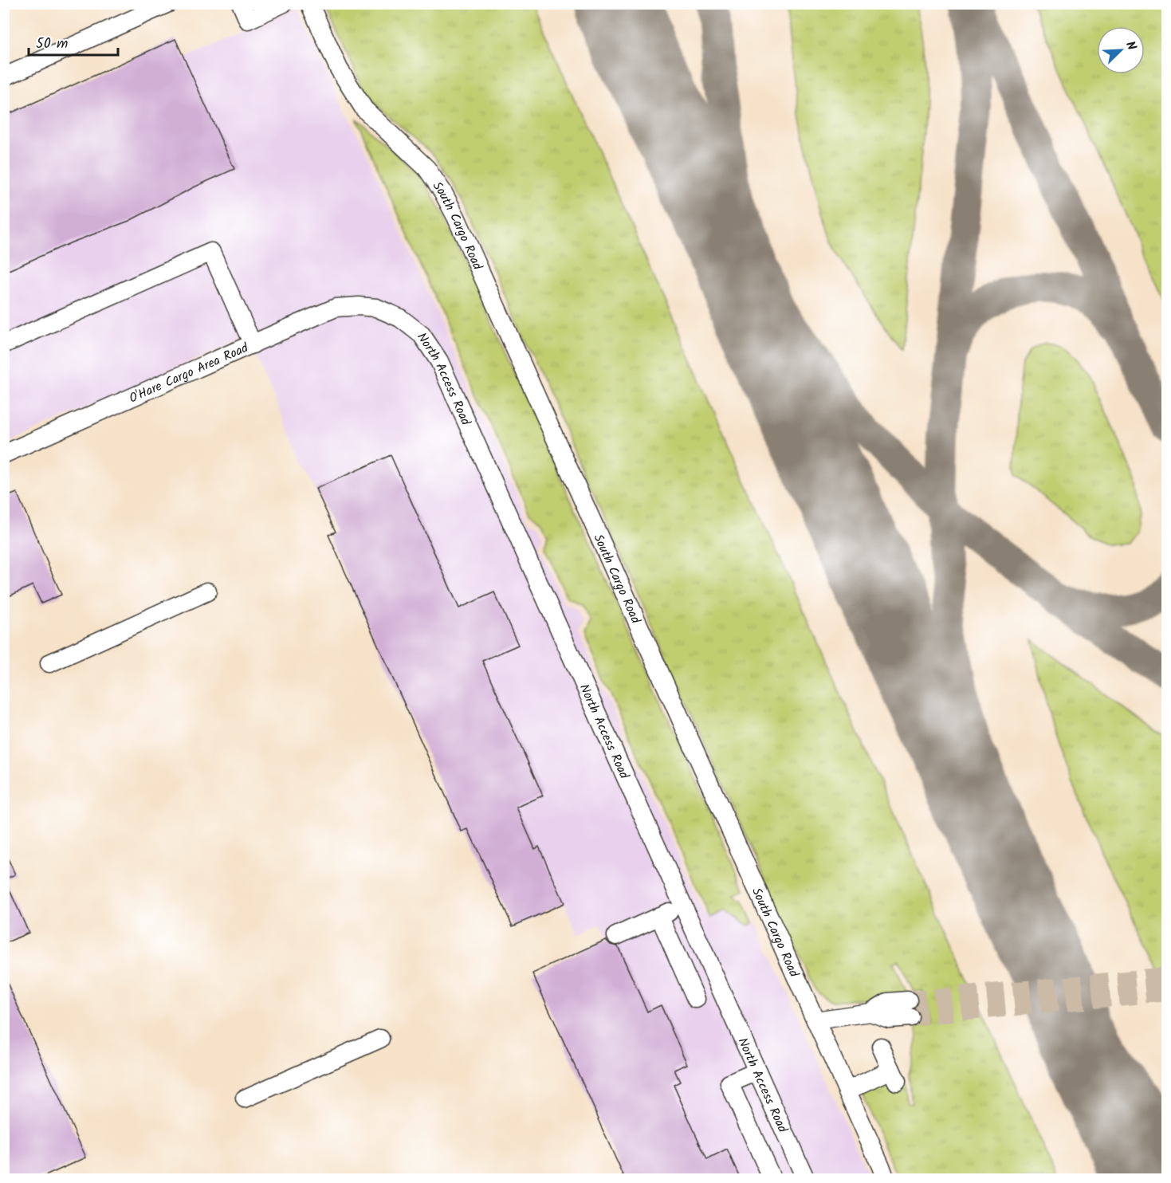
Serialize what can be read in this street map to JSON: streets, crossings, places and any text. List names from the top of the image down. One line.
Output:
{"streets":{"street":["South Cargo Road","O'Hare Cargo Area Road","North Access Road"]},"crossings":[["O'Hare Cargo Area Road","North Access Road"]],"scale_bar":"50 m","north":"top right"}
